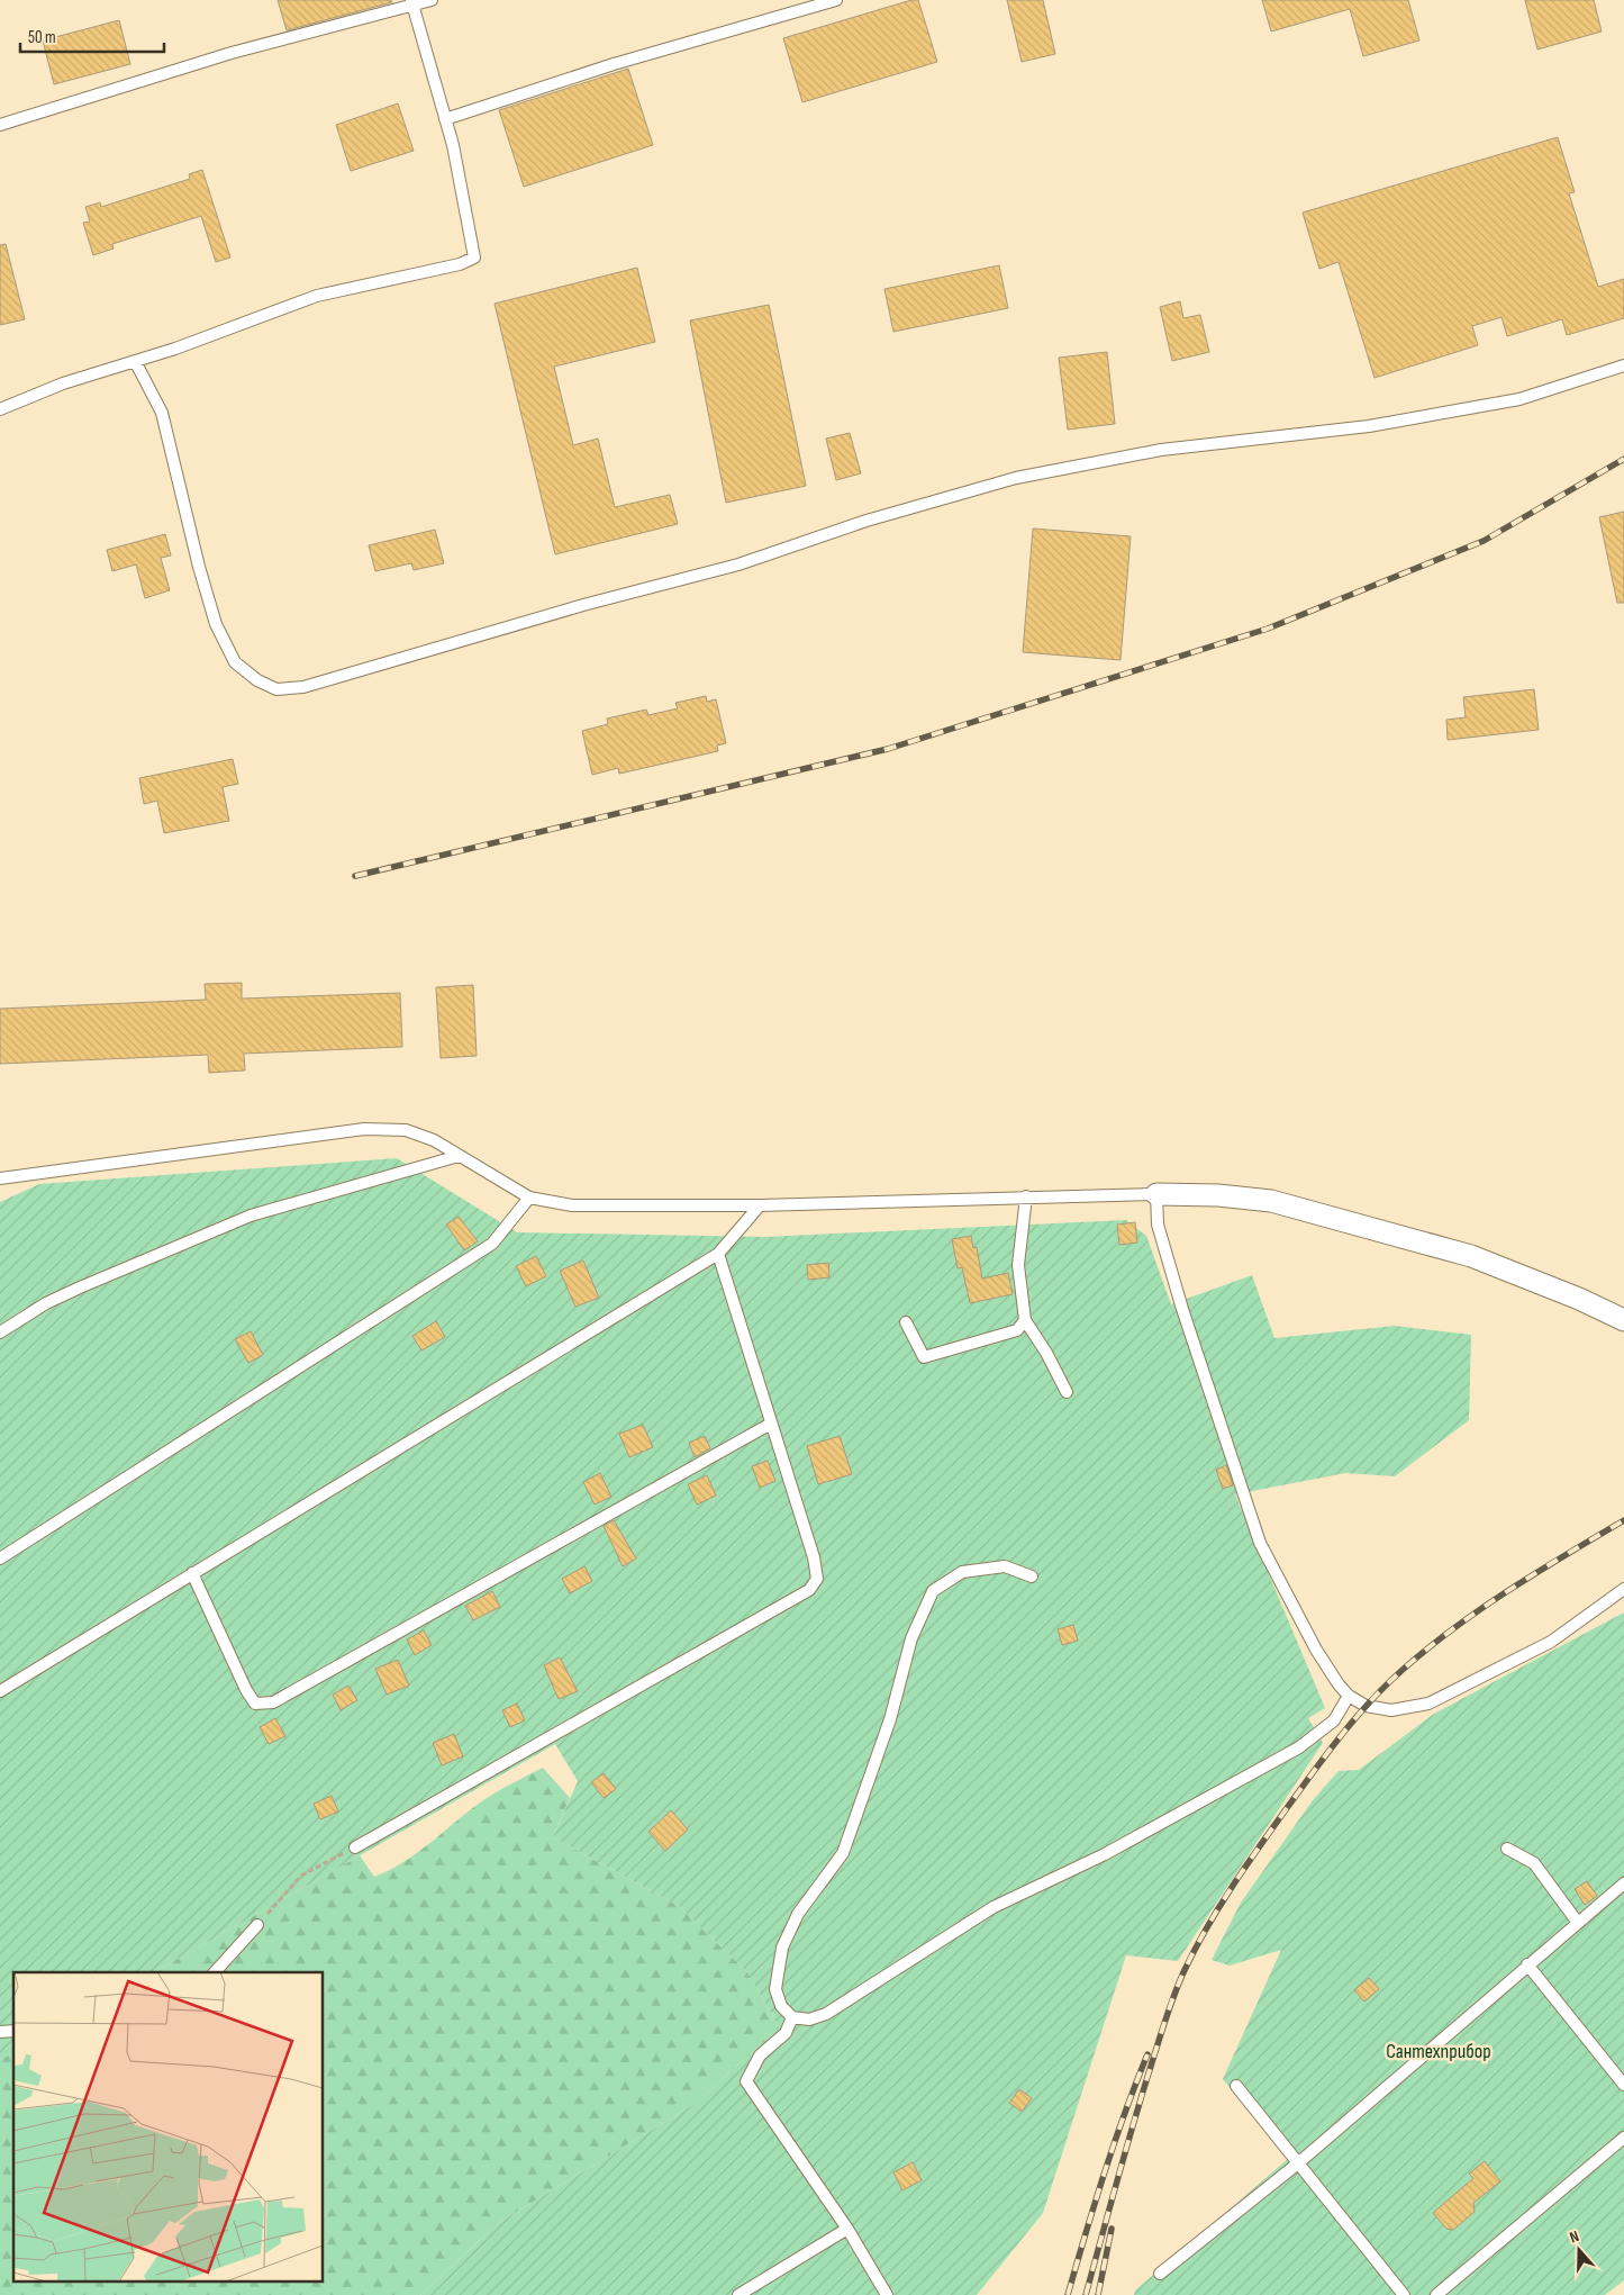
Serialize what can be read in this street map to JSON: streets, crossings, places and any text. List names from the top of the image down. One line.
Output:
{"parks":["Сантехприбор"],"scale_bar":"50 m","north":"top"}
